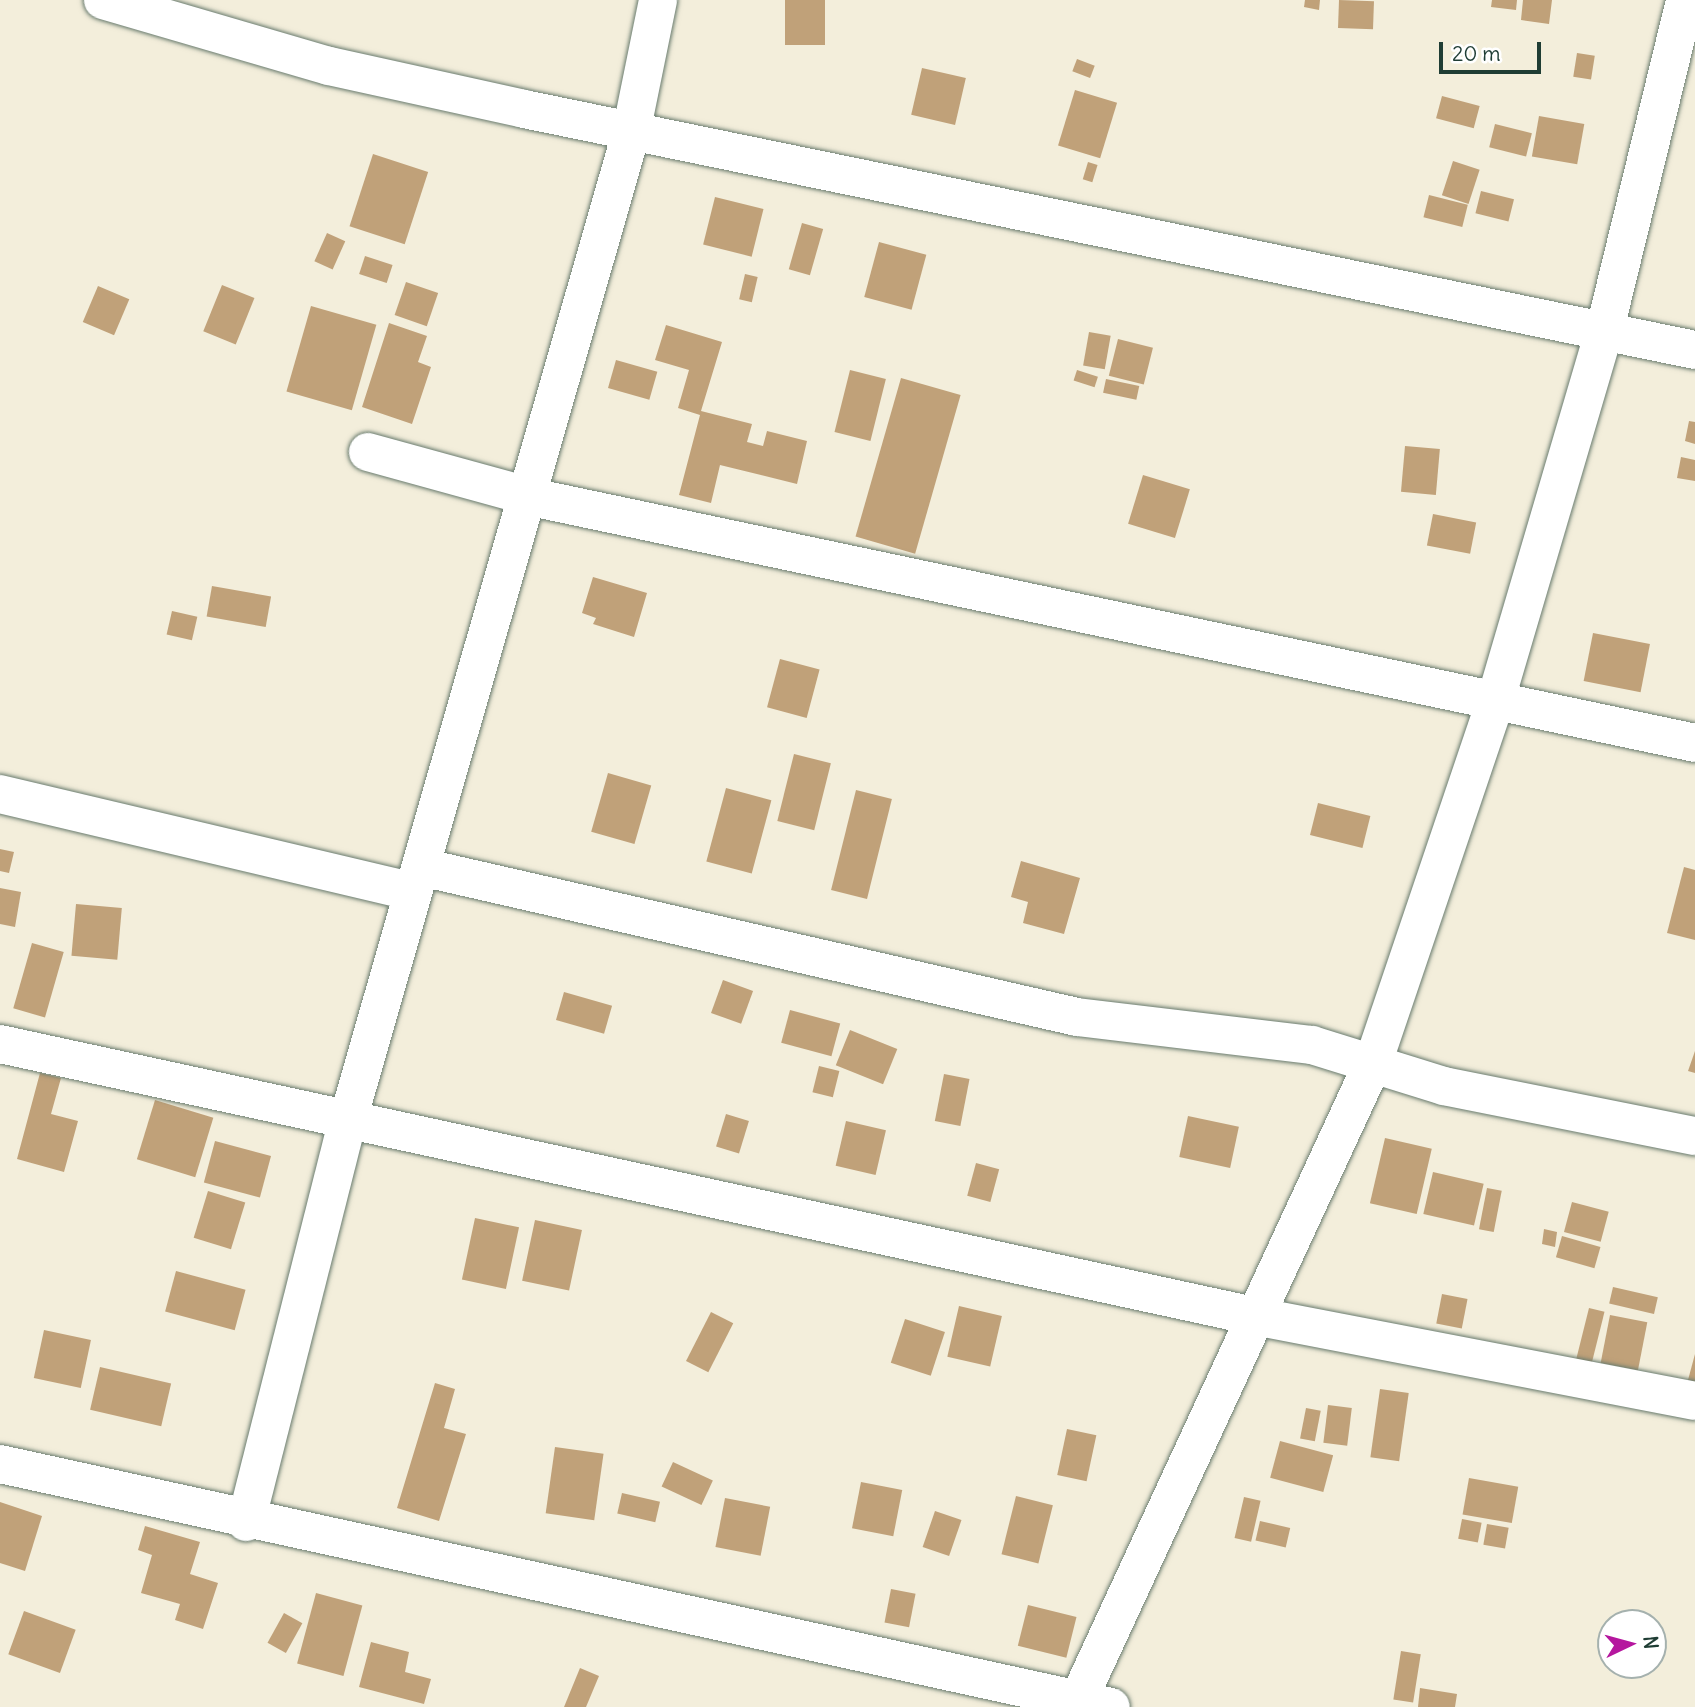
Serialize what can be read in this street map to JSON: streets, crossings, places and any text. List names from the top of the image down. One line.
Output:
{"scale_bar":"20 m","north":"right"}
